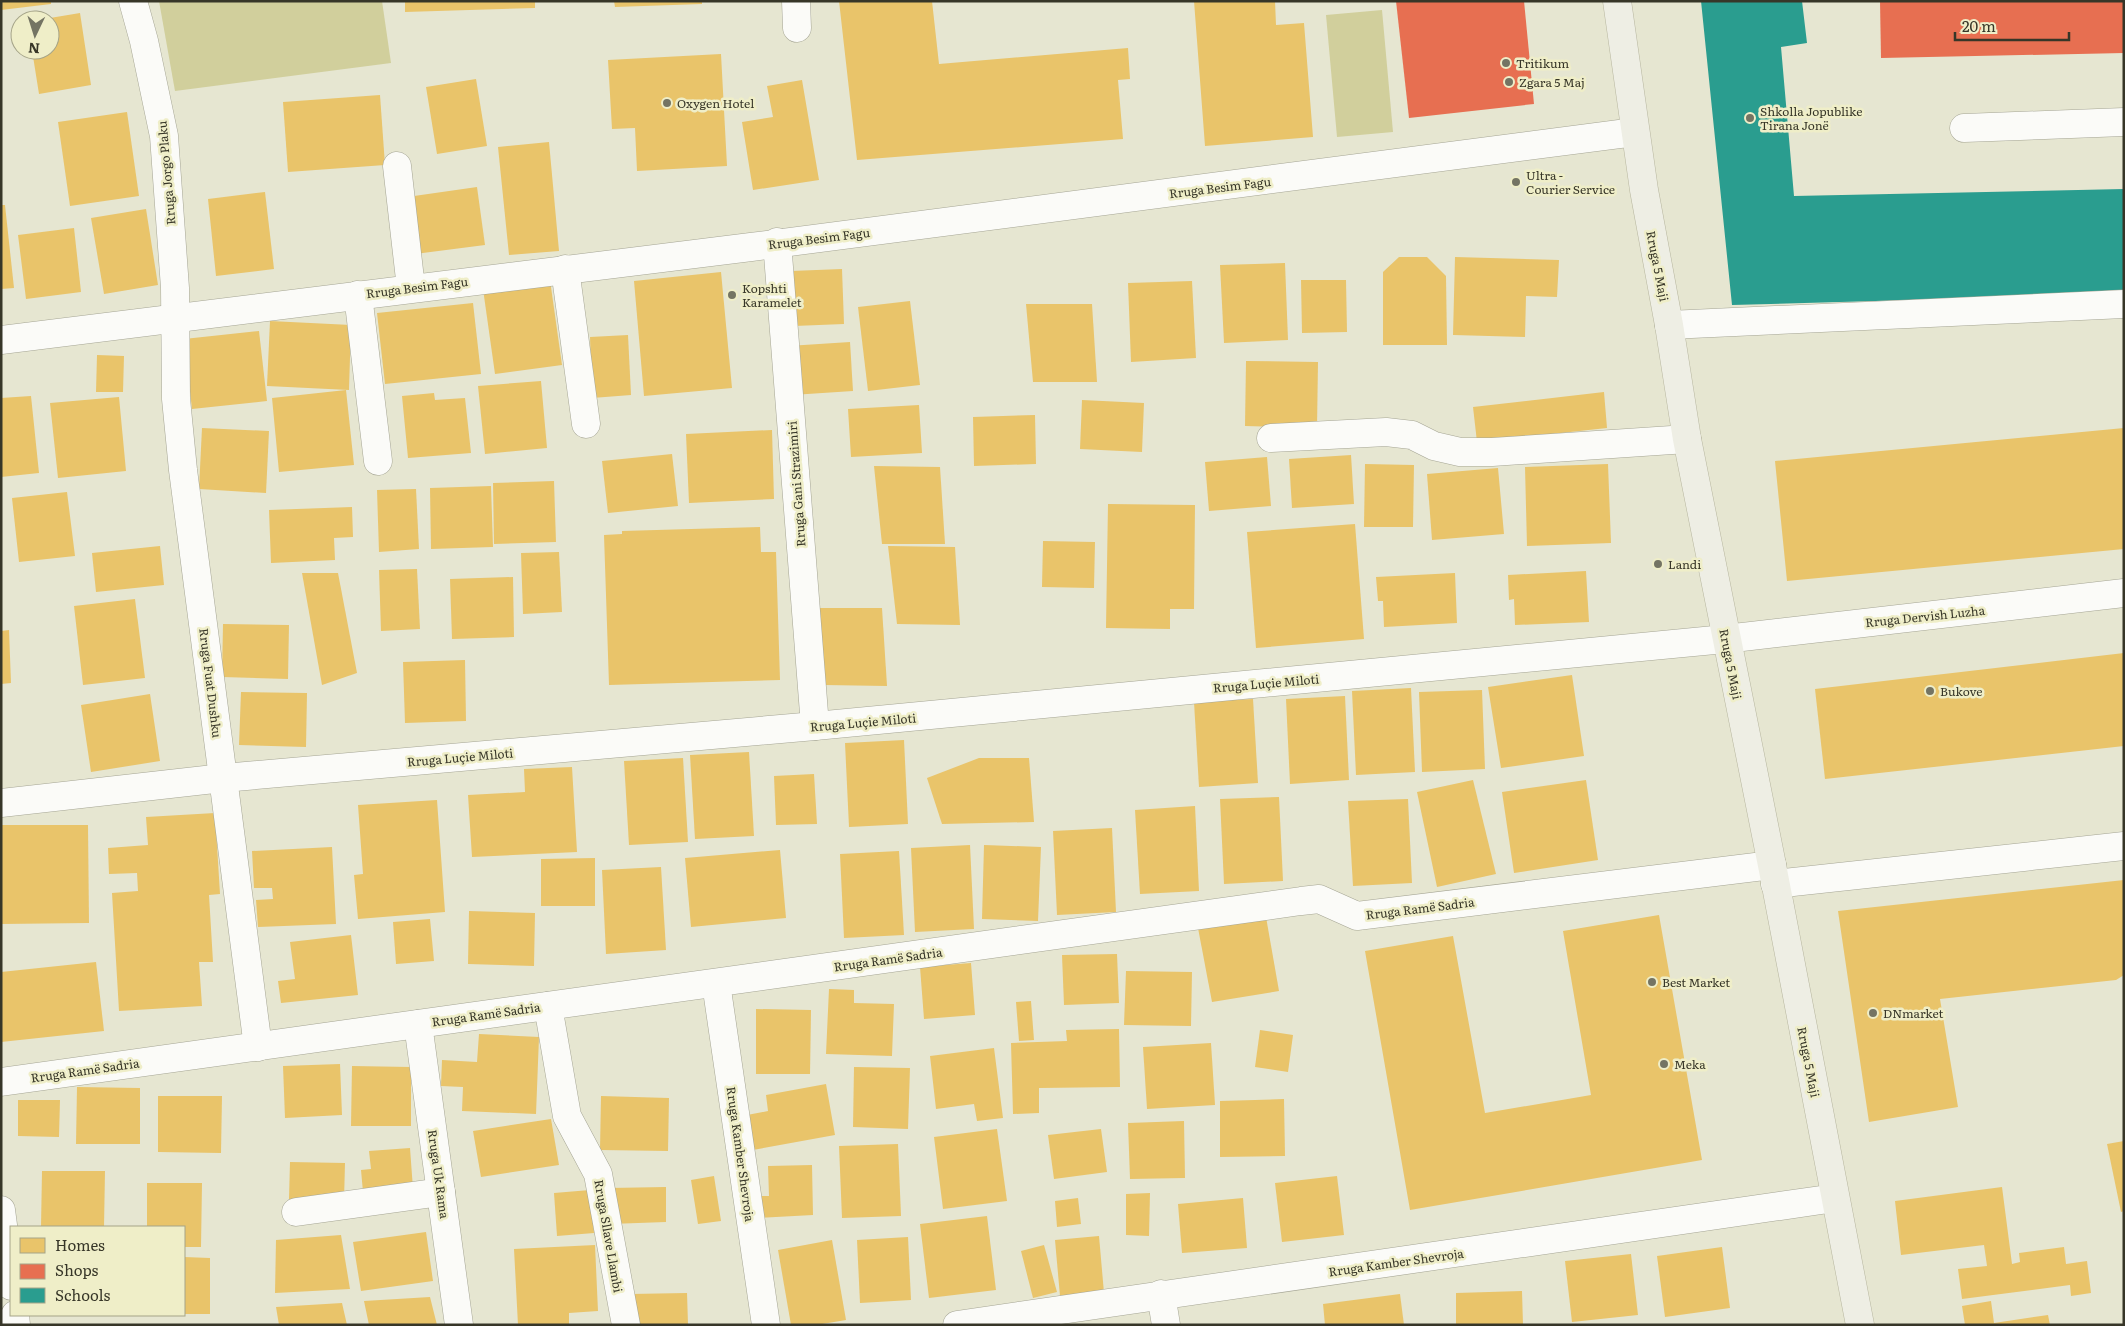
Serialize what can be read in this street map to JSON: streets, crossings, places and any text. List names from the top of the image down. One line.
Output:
{"streets":{"main road":["Rruga 5 Maji"],"street":["Rruga Jorgo Plaku","Rruga Besim Fagu","Rruga Gani Strazimiri","Rruga Dervish Luzha","Rruga Fuat Dushku","Rruga Luçie Miloti","Rruga Ramë Sadria","Rruga Kamber Shevroja","Rruga Uk Rama","Rruga Sllave Llambi"]},"crossings":[["Rruga Jorgo Plaku","Rruga Besim Fagu"],["Rruga Jorgo Plaku","Rruga Fuat Dushku"],["Rruga Besim Fagu","Rruga 5 Maji"],["Rruga Besim Fagu","Rruga Gani Strazimiri"],["Rruga Besim Fagu","Rruga Fuat Dushku"],["Rruga 5 Maji","Rruga Dervish Luzha"],["Rruga 5 Maji","Rruga Luçie Miloti"],["Rruga 5 Maji","Rruga Ramë Sadria"],["Rruga 5 Maji","Rruga Kamber Shevroja"],["Rruga Gani Strazimiri","Rruga Luçie Miloti"],["Rruga Dervish Luzha","Rruga Luçie Miloti"],["Rruga Fuat Dushku","Rruga Luçie Miloti"],["Rruga Fuat Dushku","Rruga Ramë Sadria"],["Rruga Ramë Sadria","Rruga Kamber Shevroja"],["Rruga Ramë Sadria","Rruga Uk Rama"],["Rruga Ramë Sadria","Rruga Sllave Llambi"]],"places":["Tritikum","Zgara 5 Maj","Oxygen Hotel","Shkolla Jopublike Tirana Jonë","Ultra - Courier Service","Kopshti Karamelet","Landi","Bukove","Best Market","DNmarket","Meka"],"legend":["Homes","Shops","Schools"],"scale_bar":"20 m","north":"bottom"}
